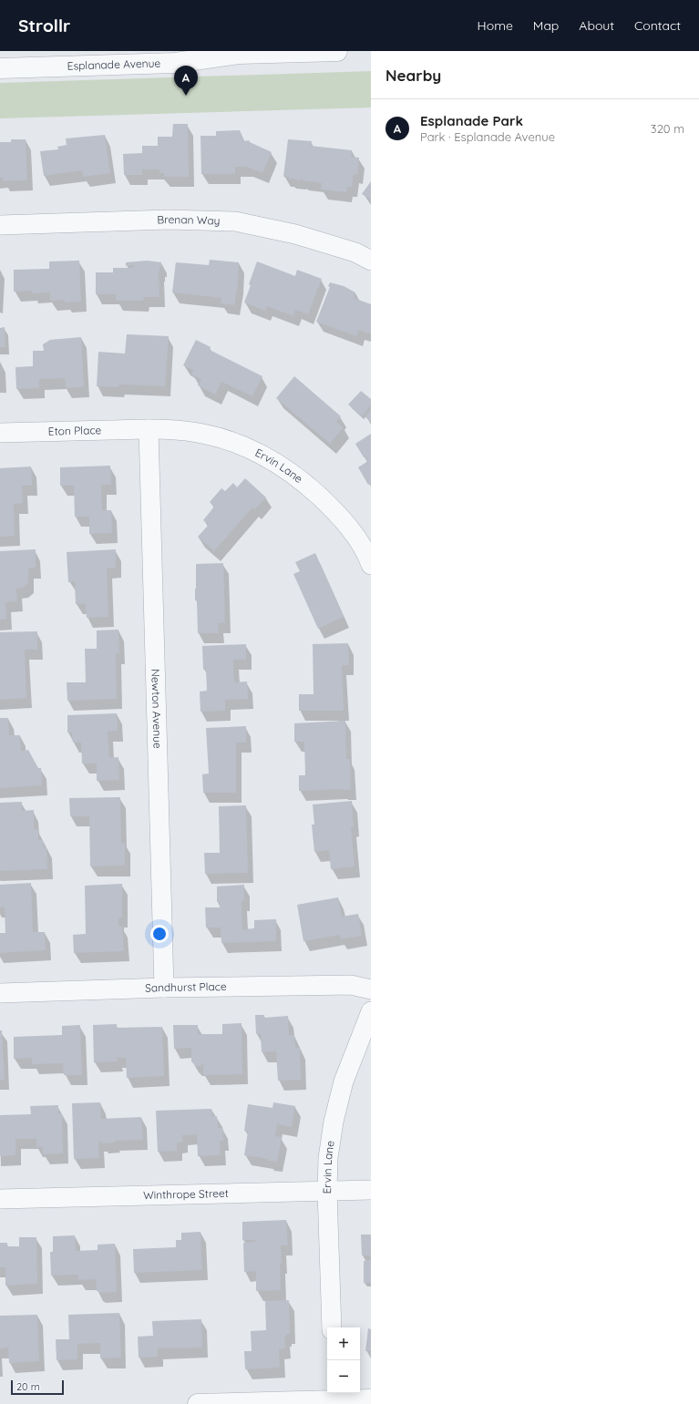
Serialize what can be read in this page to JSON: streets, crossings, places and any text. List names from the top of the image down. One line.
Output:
{"streets":{"street":["Esplanade Avenue","Brenan Way","Eton Place","Ervin Lane","Newton Avenue","Sandhurst Place","Winthrope Street"]},"crossings":[["Eton Place","Ervin Lane"],["Eton Place","Newton Avenue"],["Ervin Lane","Newton Avenue"],["Ervin Lane","Winthrope Street"],["Newton Avenue","Sandhurst Place"]],"scale_bar":"20 m","page":{"header":"Strollr","nav":["Home","Map","About","Contact"],"heading":"Nearby","pins":"A","list":[{"mark":"A","name":"Esplanade Park","note":"Park · Esplanade Avenue","value":"320 m"}],"map_buttons":["+","−"],"scale":"20 m"}}
